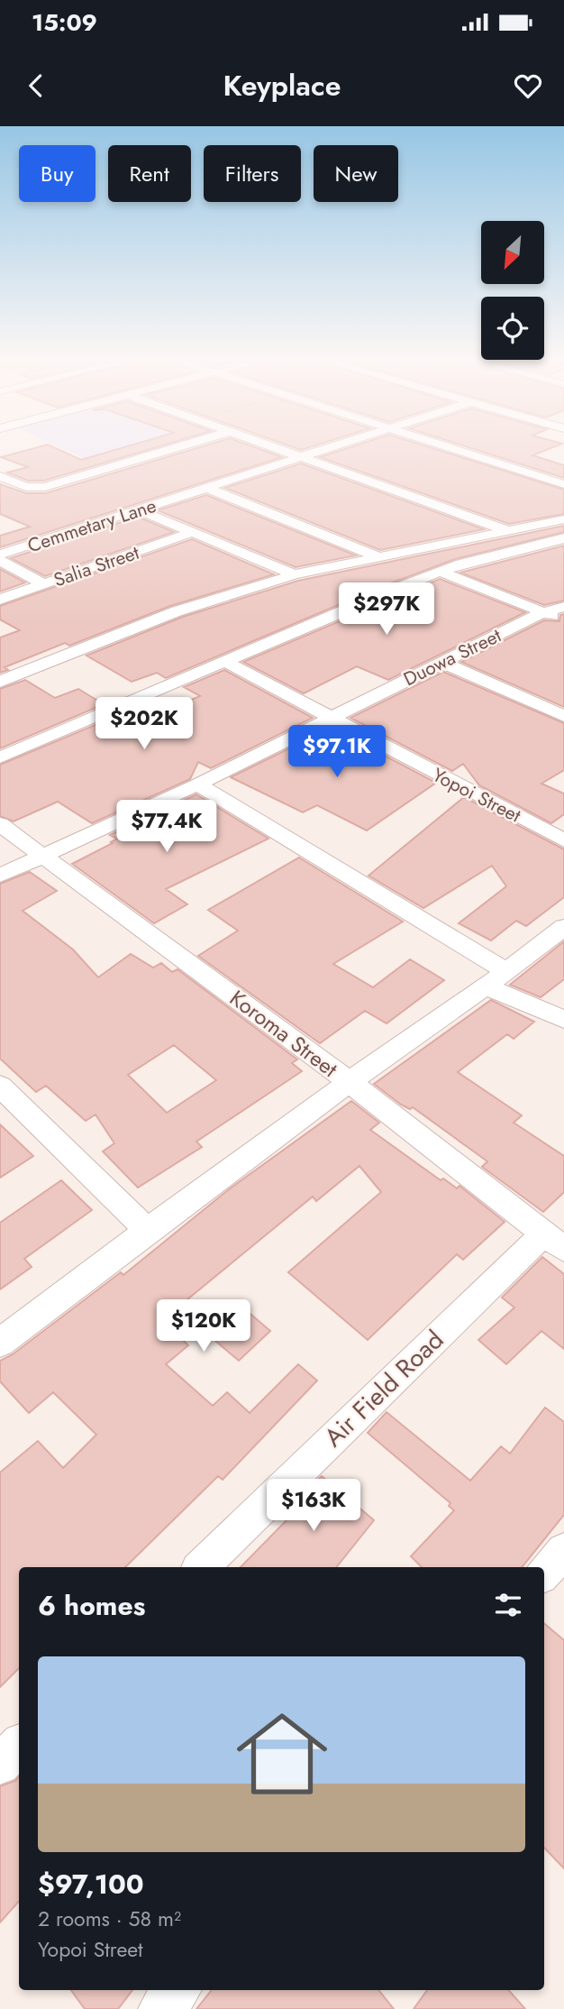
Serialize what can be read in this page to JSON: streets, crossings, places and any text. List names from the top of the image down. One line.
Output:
{"streets":{"street":["Cemmetary Lane","Salia Street","Duowa Street","Yopoi Street","Koroma Street","Air Field Road"]},"crossings":[["Duowa Street","Yopoi Street"],["Duowa Street","Koroma Street"],["Koroma Street","Air Field Road"]],"north":"bottom left","page":{"status":"15:09","header":"Keyplace","chip":["Buy","Rent","Filters","New"],"price":["$297K","$202K","$97.1K","$77.4K","$120K","$163K"],"heading":"6 homes","list":[{"name":"$97,100","note":"2 rooms · 58 m² · Yopoi Street"}]}}
